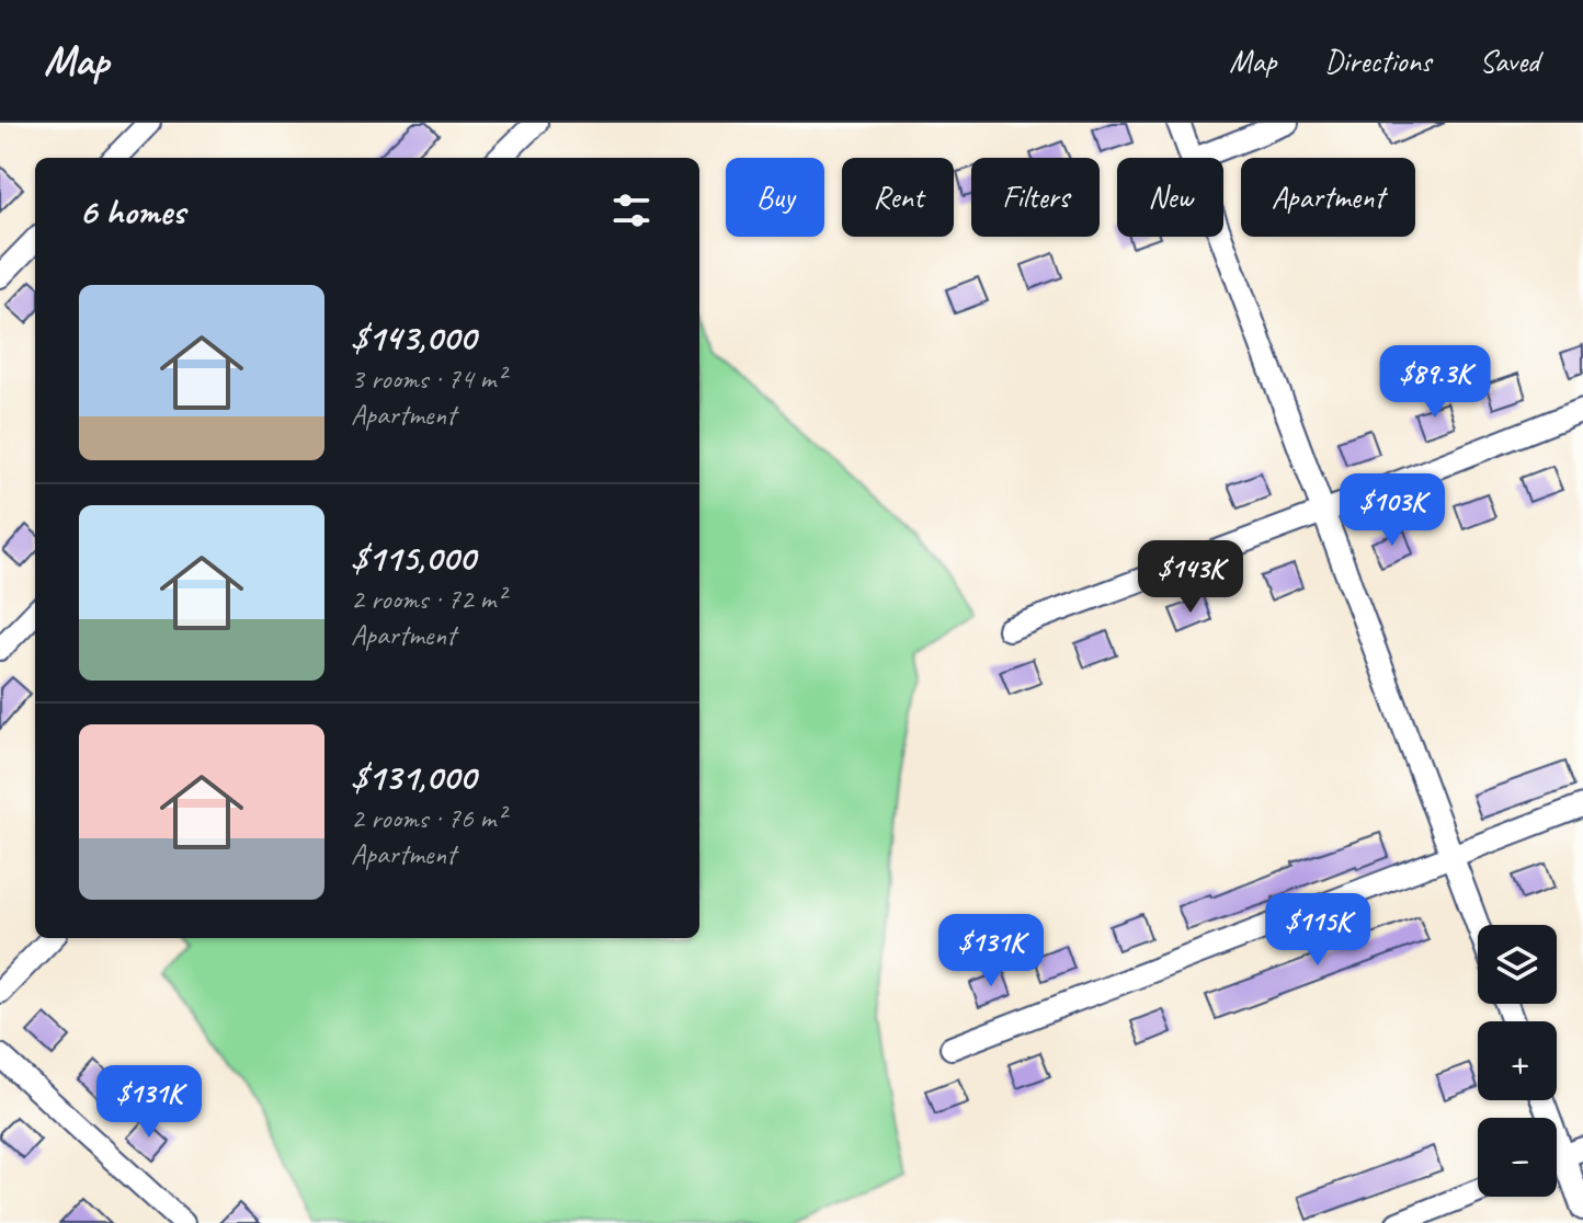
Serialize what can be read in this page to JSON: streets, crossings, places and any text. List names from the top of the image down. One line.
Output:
{"page":{"header":"Map","nav":["Map","Directions","Saved"],"chip":["Buy","Rent","Filters","New","Apartment"],"heading":"6 homes","list":[{"name":"$143,000","note":"3 rooms · 74 m² · Apartment"},{"name":"$115,000","note":"2 rooms · 72 m² · Apartment"},{"name":"$131,000","note":"2 rooms · 76 m² · Apartment"}],"price":["$89.3K","$103K","$143K","$115K","$131K","$131K"],"map_buttons":["+","−"]}}
